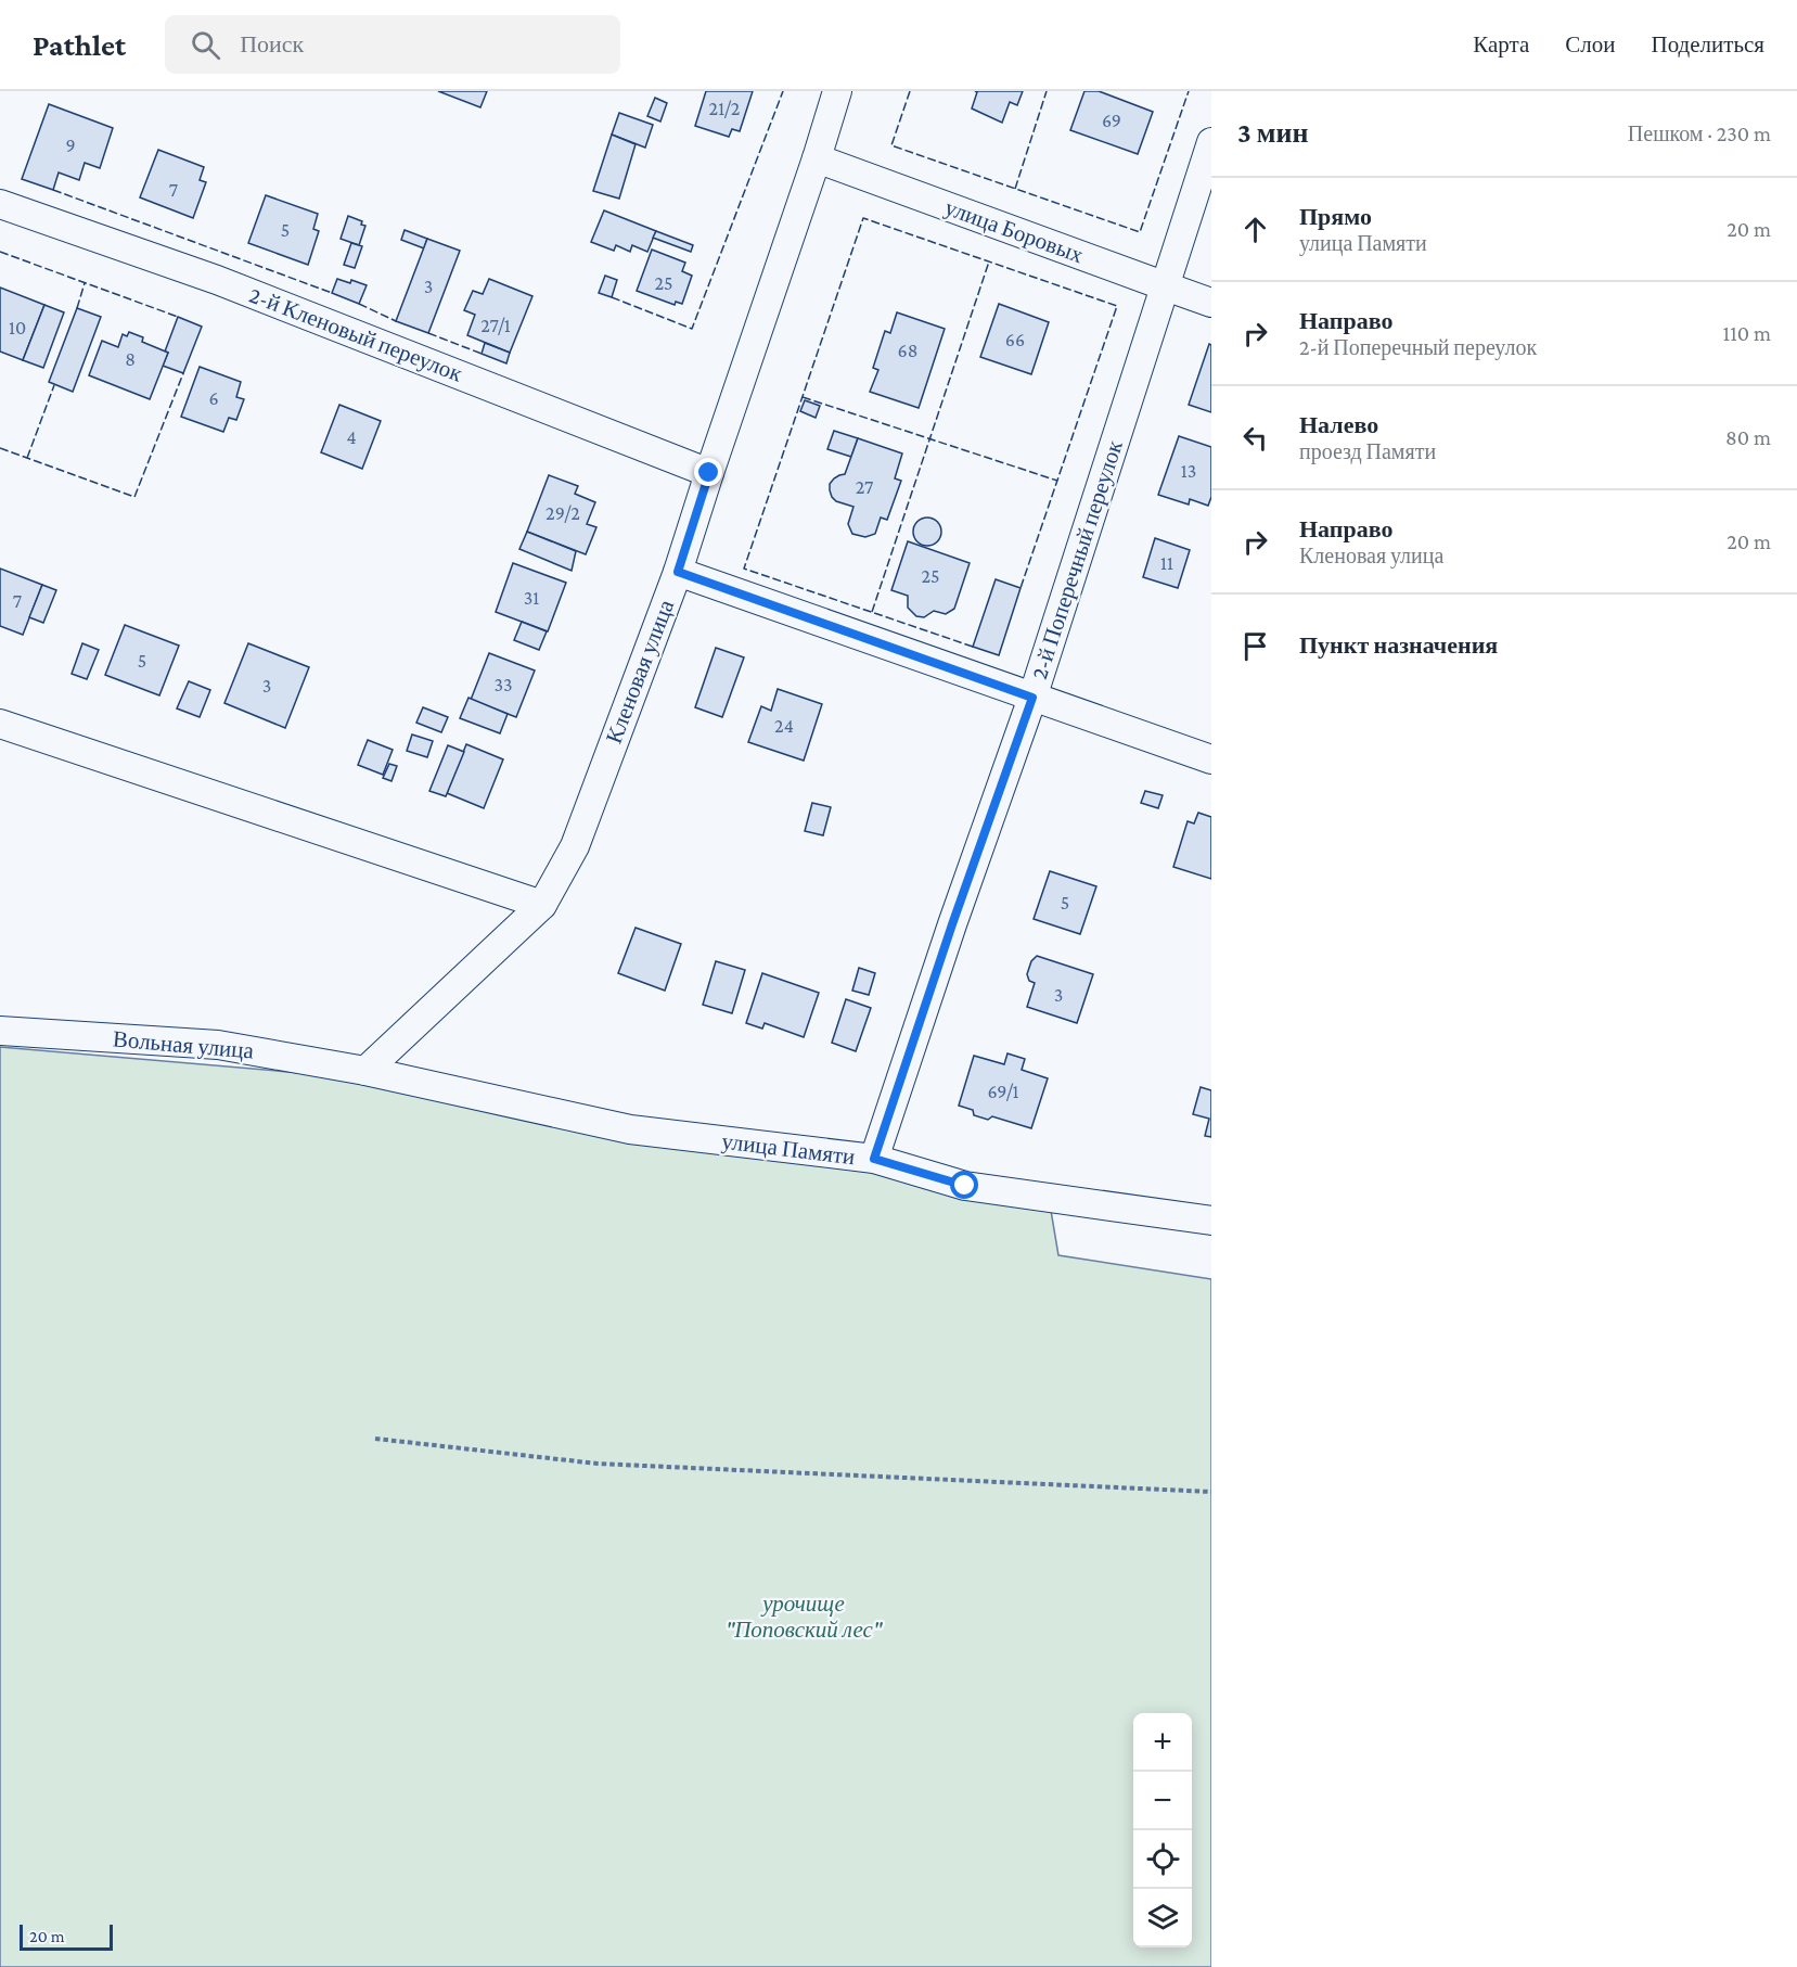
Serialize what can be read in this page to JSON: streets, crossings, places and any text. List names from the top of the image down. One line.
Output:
{"streets":{"street":["улица Боровых","2-й Кленовый переулок","2-й Поперечный переулок","Кленовая улица","Вольная улица","улица Памяти"]},"crossings":[["улица Боровых","2-й Поперечный переулок"],["улица Боровых","Кленовая улица"],["2-й Кленовый переулок","Кленовая улица"],["2-й Поперечный переулок","улица Памяти"],["Кленовая улица","Вольная улица"],["Кленовая улица","улица Памяти"],["Вольная улица","улица Памяти"]],"parks":["урочище \"Поповский лес\""],"house_numbers":["21/2","69","9","7","5","25","3","27/1","10","66","68","8","6","4","13","27","29/2","11","25","31","7","5","33","3","24","5","3","69/1"],"scale_bar":"20 m","page":{"header":"Pathlet","search":"Поиск","nav":["Карта","Слои","Поделиться"],"heading":["3 мин","Пешком · 230 m"],"list":[["Прямо","улица Памяти","20 m"],["Направо","2-й Поперечный переулок","110 m"],["Налево","проезд Памяти","80 m"],["Направо","Кленовая улица","20 m"],"Пункт назначения"],"map_buttons":["+","−"],"scale":"20 m"}}
